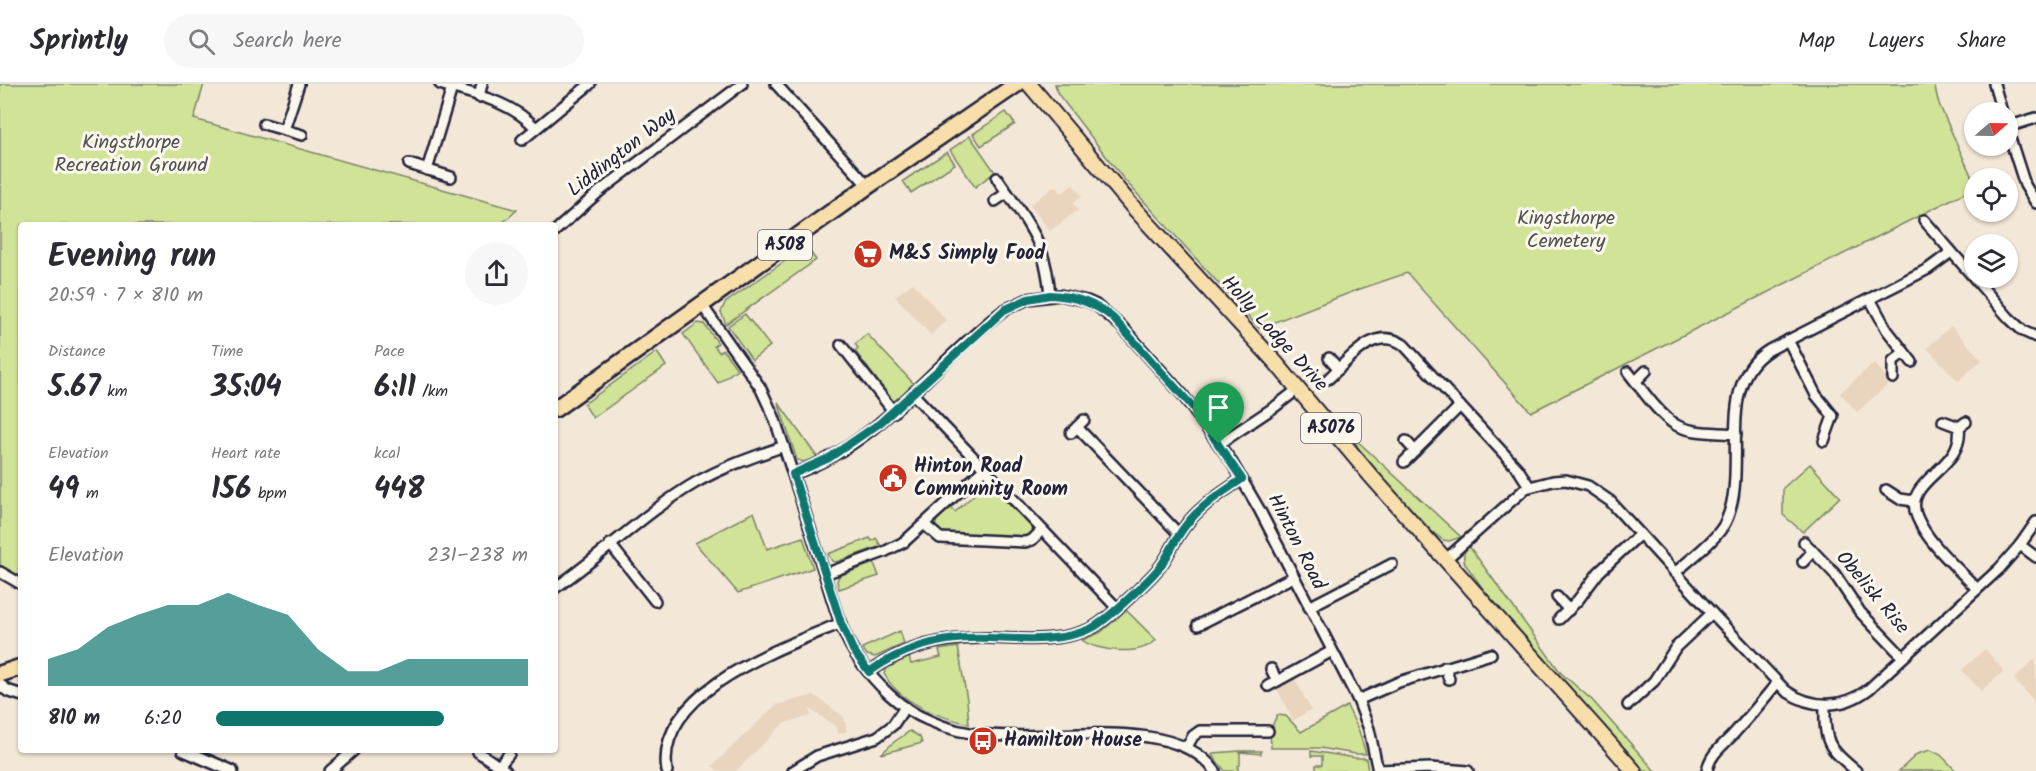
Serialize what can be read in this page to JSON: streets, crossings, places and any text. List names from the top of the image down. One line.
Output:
{"streets":{"highway":["A508"],"main road":["Holly Lodge Drive","A5076"],"street":["Liddington Way","Hinton Road","Obelisk Rise"]},"crossings":[["Holly Lodge Drive","Obelisk Rise"]],"parks":["Kingsthorpe Recreation Ground","Kingsthorpe Cemetery"],"places":{"supermarket":["M&S Simply Food"],"public building":["Hinton Road Community Room"],"bus stop":["Hamilton House"]},"north":"right","page":{"header":"Sprintly","search":"Search here","nav":["Map","Layers","Share"],"heading":["Evening run","20:59 · 7 × 810 m"],"stats":[["Distance","5.67 km"],["Time","35:04"],["Pace","6:11 /km"],["Elevation","49 m"],["Heart rate","156 bpm"],["kcal","448"]],"chart":["Elevation","231–238 m"],"list":[{"name":"810 m","note":"6:20"}]}}
